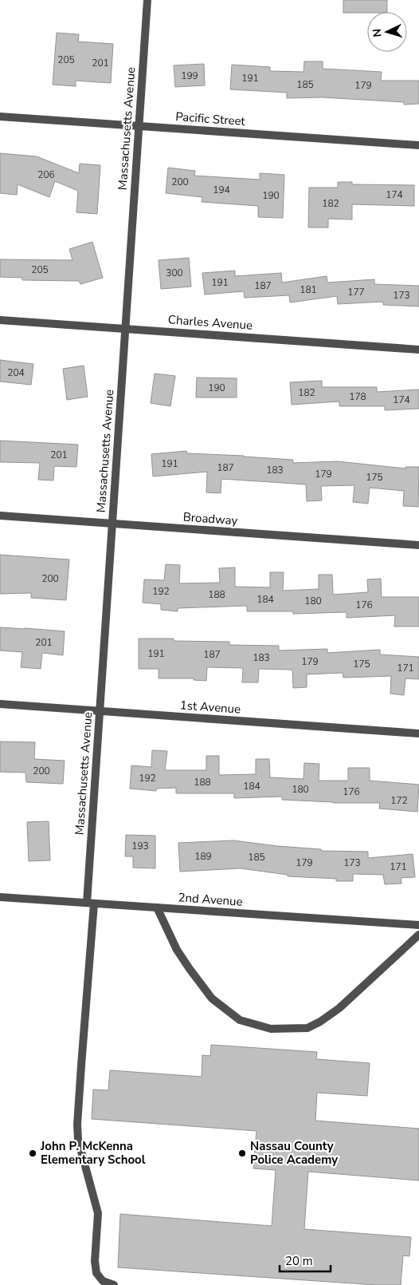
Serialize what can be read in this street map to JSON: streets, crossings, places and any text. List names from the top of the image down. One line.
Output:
{"streets":{"street":["Pacific Street","Massachusetts Avenue","Charles Avenue","Broadway","1st Avenue","2nd Avenue"]},"crossings":[["Pacific Street","Massachusetts Avenue"],["Massachusetts Avenue","Charles Avenue"],["Massachusetts Avenue","Broadway"],["Massachusetts Avenue","1st Avenue"],["Massachusetts Avenue","2nd Avenue"]],"places":["John P. McKenna Elementary School","Nassau County Police Academy"],"house_numbers":["205","201","199","191","185","179","206","200","194","174","190","182","205","300","191","187","181","177","173","204","190","182","178","174","201","191","187","183","179","175","200","192","188","184","180","176","201","191","187","183","179","175","171","200","192","188","184","180","176","172","193","189","185","179","173","171"],"scale_bar":"20 m","north":"left"}
